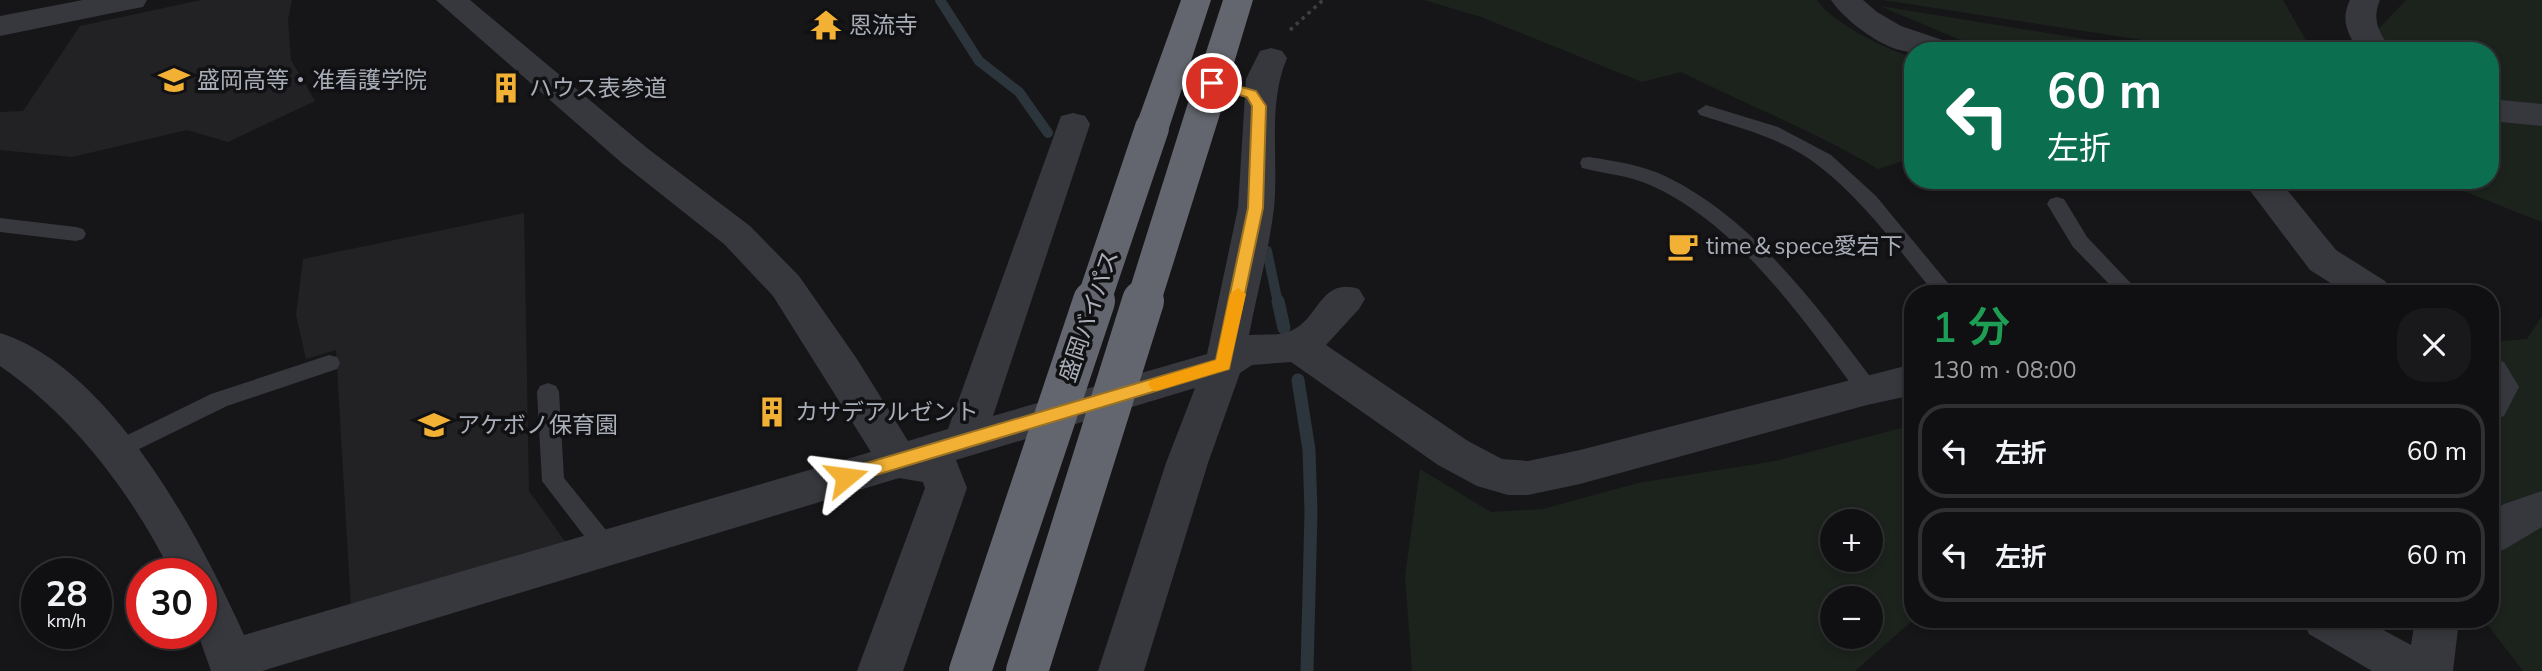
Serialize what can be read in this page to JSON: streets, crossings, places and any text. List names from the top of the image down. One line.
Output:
{"streets":{"highway":["盛岡バイパス"]},"places":{"temple":["恩流寺"],"school or university":["盛岡高等・准看護学院","アケボノ保育園"],"building":["ハウス表参道","カサデアルゼント"],"cafe":["time＆spece愛宕下"]},"page":{"turn":["60 m","左折"],"heading":["1 分","130 m · 08:00"],"list":[{"name":"左折","value":"60 m"},{"name":"左折","value":"60 m"}],"map_buttons":["+","−"],"speed":"28 km/h","limit":"30"}}
